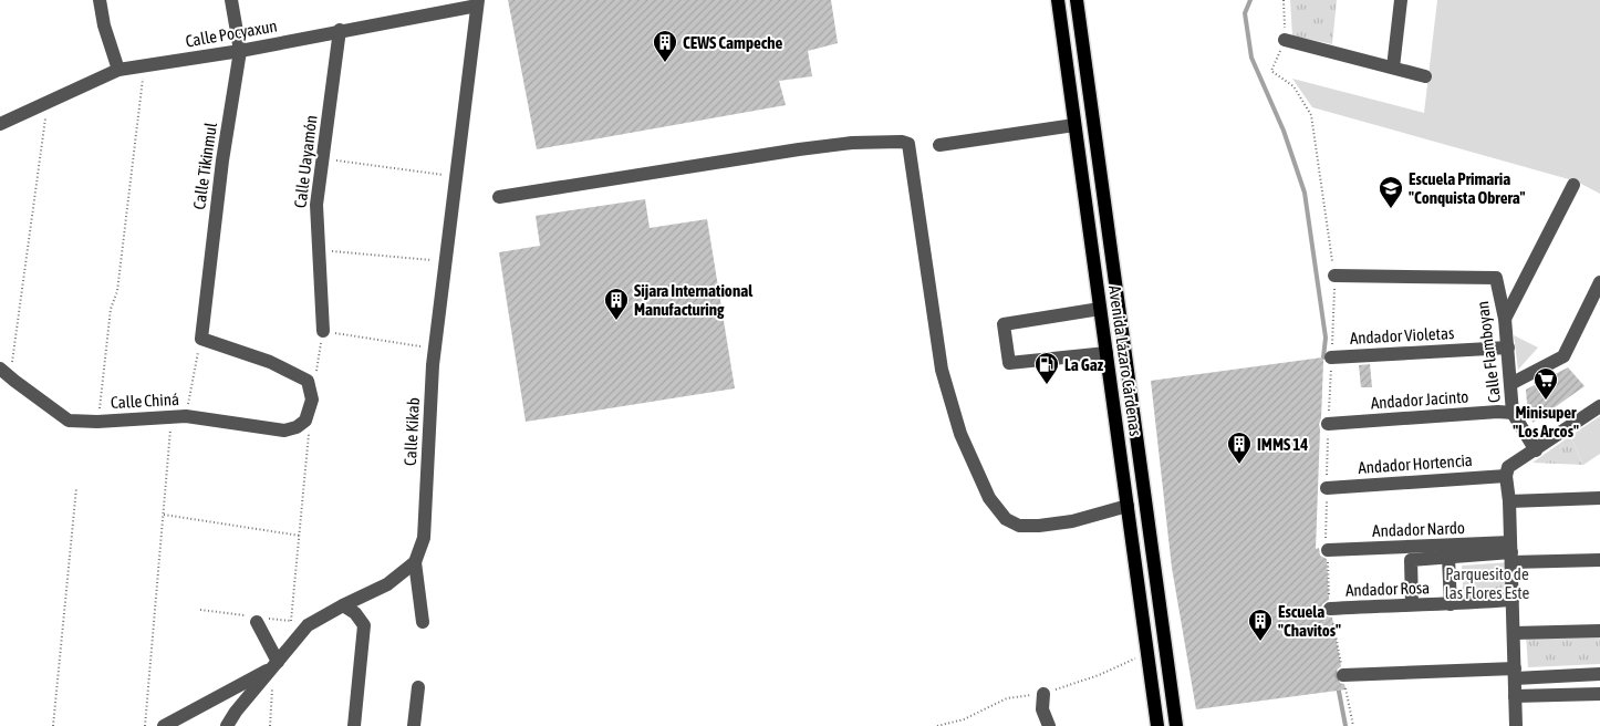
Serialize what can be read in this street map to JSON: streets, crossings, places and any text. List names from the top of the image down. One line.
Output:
{"streets":{"main road":["Avenida Lázaro Cárdenas"],"street":["Calle Pocyaxun","Calle Uayamón","Calle Tikinmul","Andador Violetas","Calle Flamboyan","Andador Jacinto","Calle Chiná","Calle Kikab","Andador Hortencia","Andador Nardo","Andador Rosa"]},"crossings":[["Calle Pocyaxun","Calle Uayamón"],["Calle Pocyaxun","Calle Tikinmul"],["Calle Pocyaxun","Calle Kikab"],["Andador Violetas","Calle Flamboyan"],["Calle Flamboyan","Andador Jacinto"]],"parks":["Parquesito de las Flores Este"],"places":{"building":["CEWS Campeche","Sijara International Manufacturing","IMMS 14","Escuela \"Chavitos\""],"school or university":["Escuela Primaria \"Conquista Obrera\""],"fuel station":["La Gaz"],"supermarket":["Minisuper \"Los Arcos\""]}}
